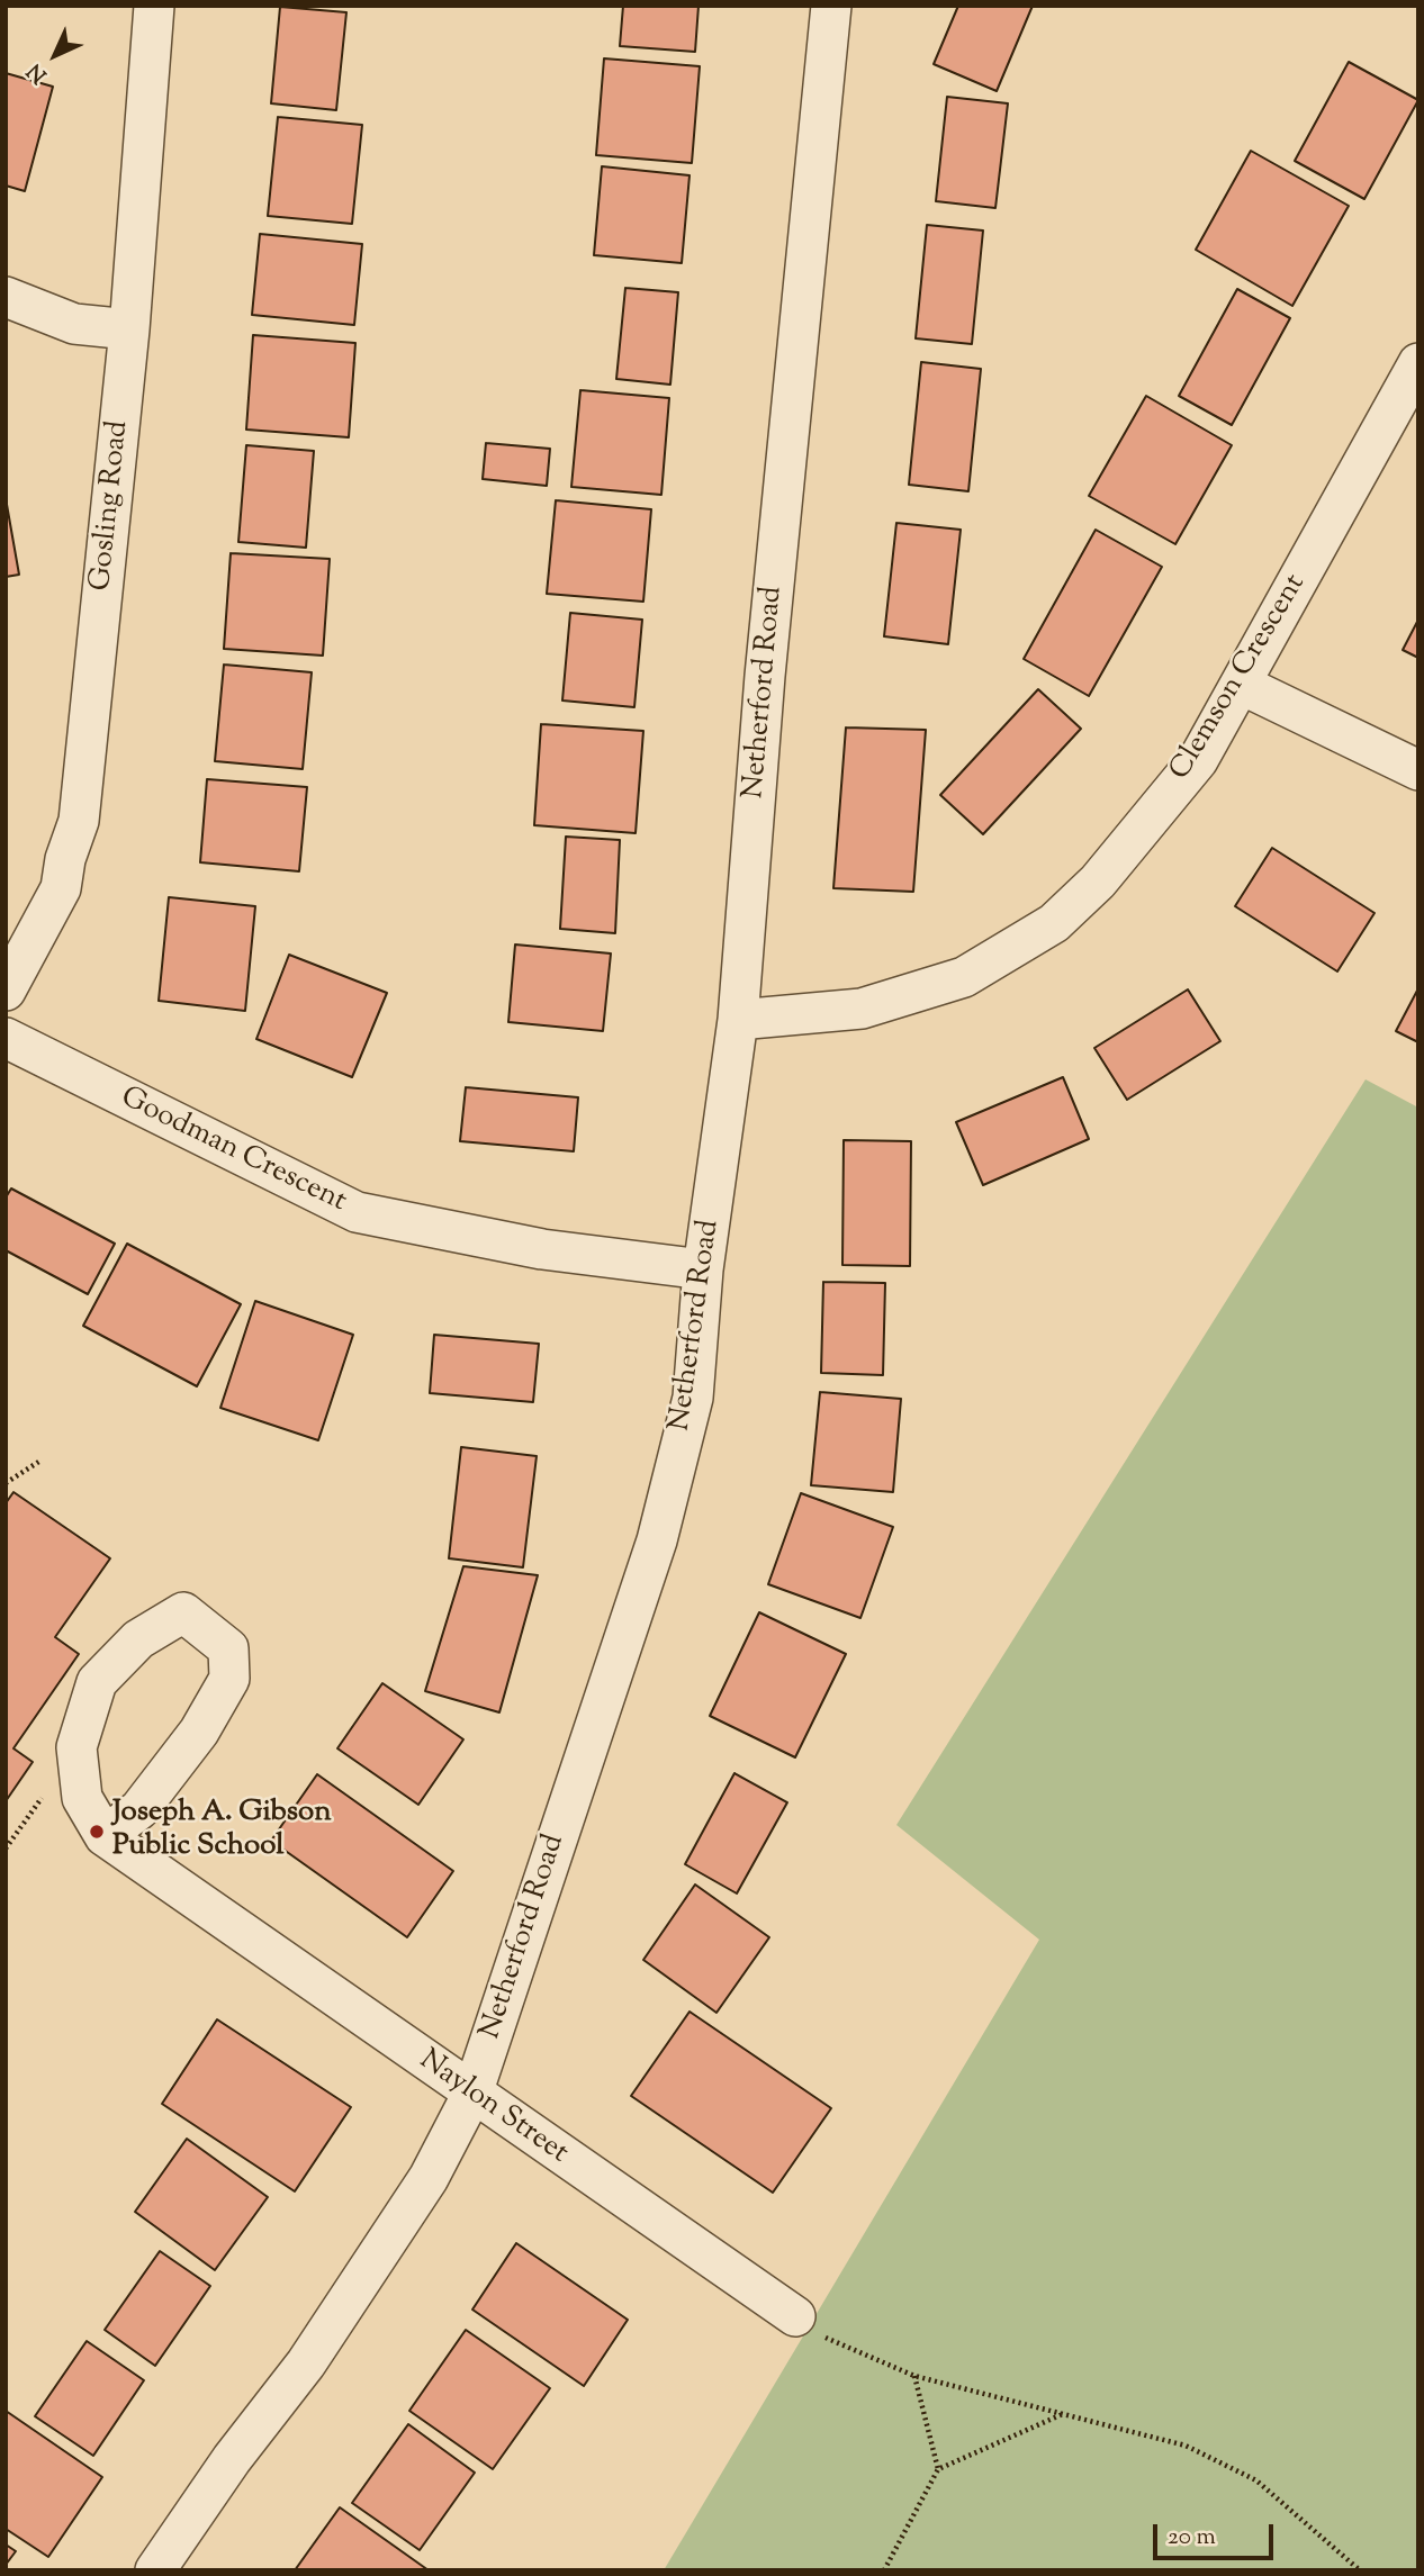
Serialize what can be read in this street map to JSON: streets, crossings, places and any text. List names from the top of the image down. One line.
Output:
{"streets":{"street":["Gosling Road","Clemson Crescent","Netherford Road","Goodman Crescent","Naylon Street"]},"crossings":[["Clemson Crescent","Netherford Road"],["Netherford Road","Goodman Crescent"],["Netherford Road","Naylon Street"]],"places":["Joseph A. Gibson Public School"],"scale_bar":"20 m","north":"bottom left"}
